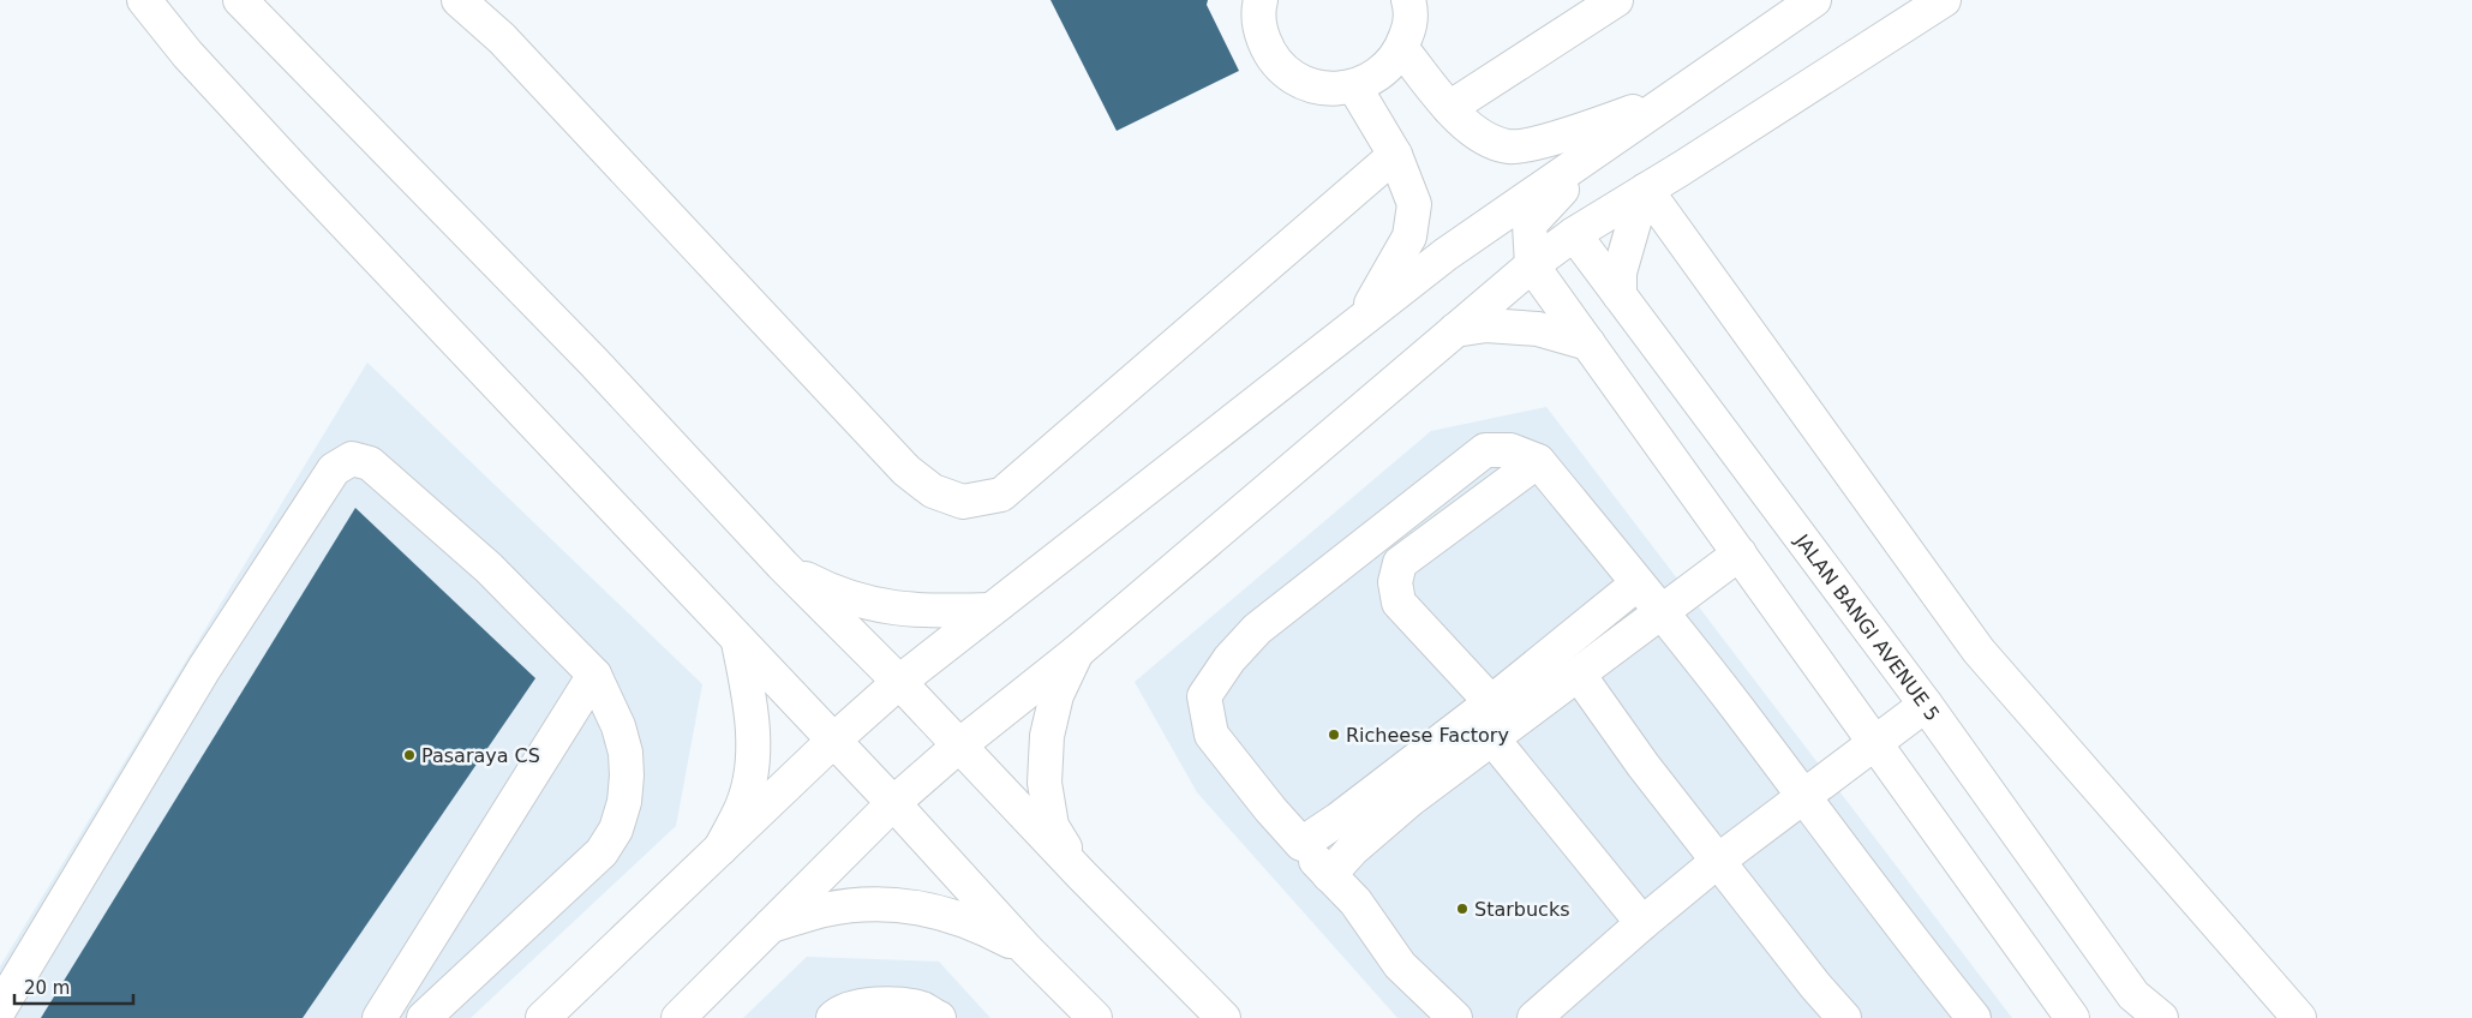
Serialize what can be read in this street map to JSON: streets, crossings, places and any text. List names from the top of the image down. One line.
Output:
{"streets":{"street":["JALAN BANGI AVENUE 5"]},"places":["Richeese Factory","Pasaraya CS","Starbucks"],"scale_bar":"20 m"}
